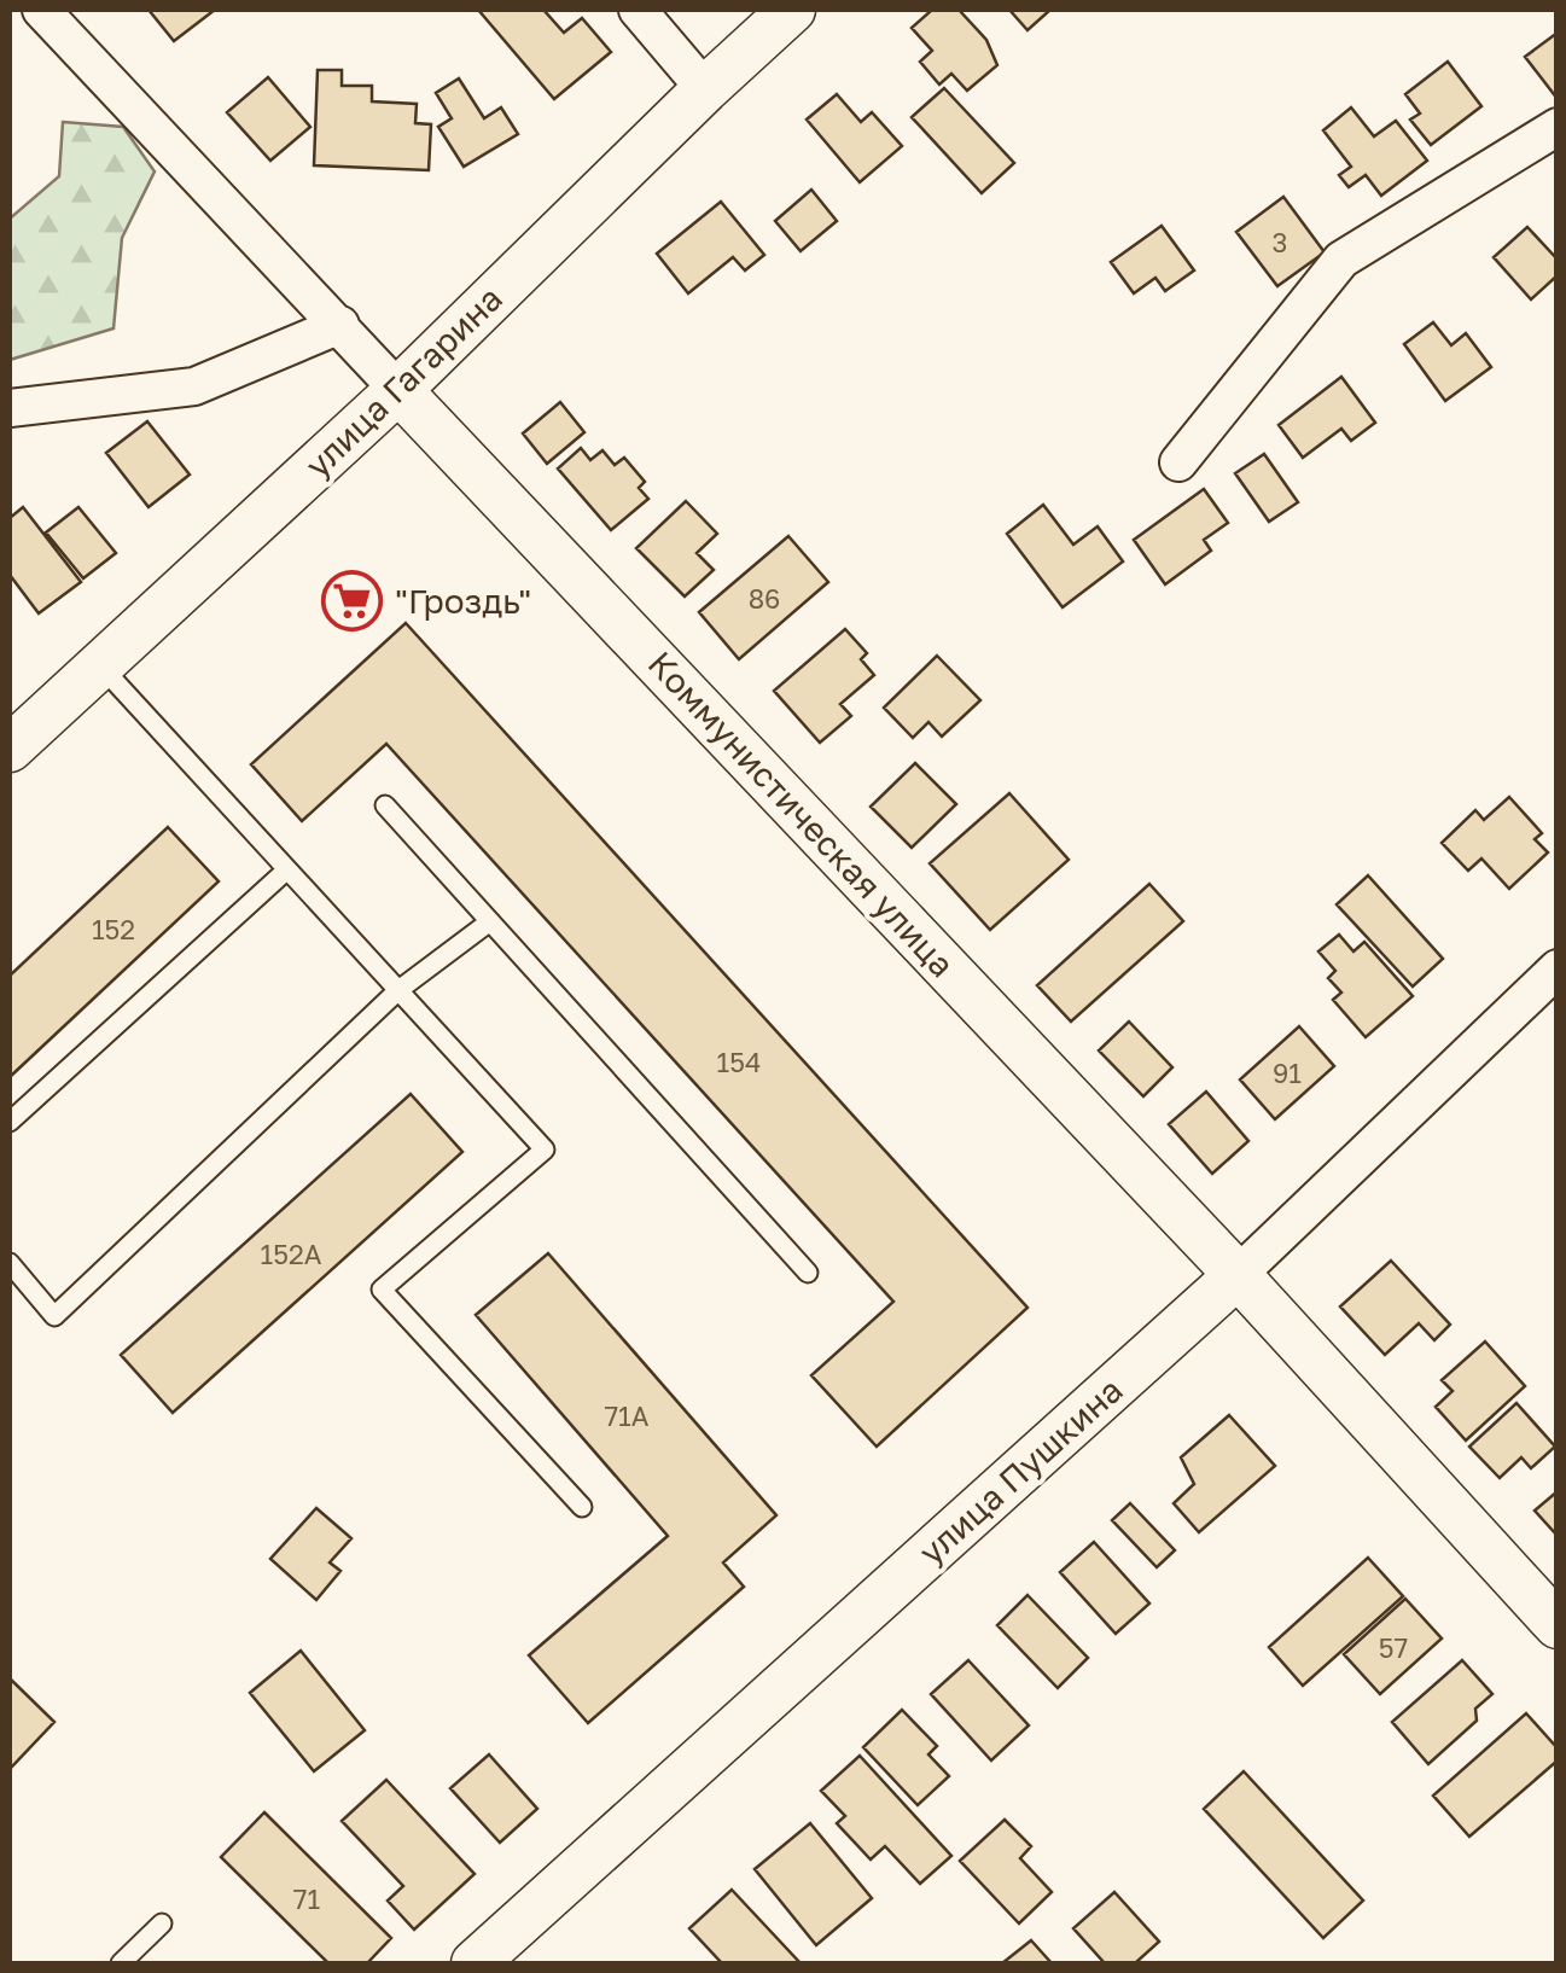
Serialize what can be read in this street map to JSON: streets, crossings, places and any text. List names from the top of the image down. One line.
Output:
{"streets":{"street":["улица Гагарина","Коммунистическая улица","улица Пушкина"]},"crossings":[["улица Гагарина","Коммунистическая улица"],["Коммунистическая улица","улица Пушкина"]],"places":{"supermarket":["\"Гроздь\""]},"house_numbers":["3","86","152","154","91","152А","71А","57","71"]}
